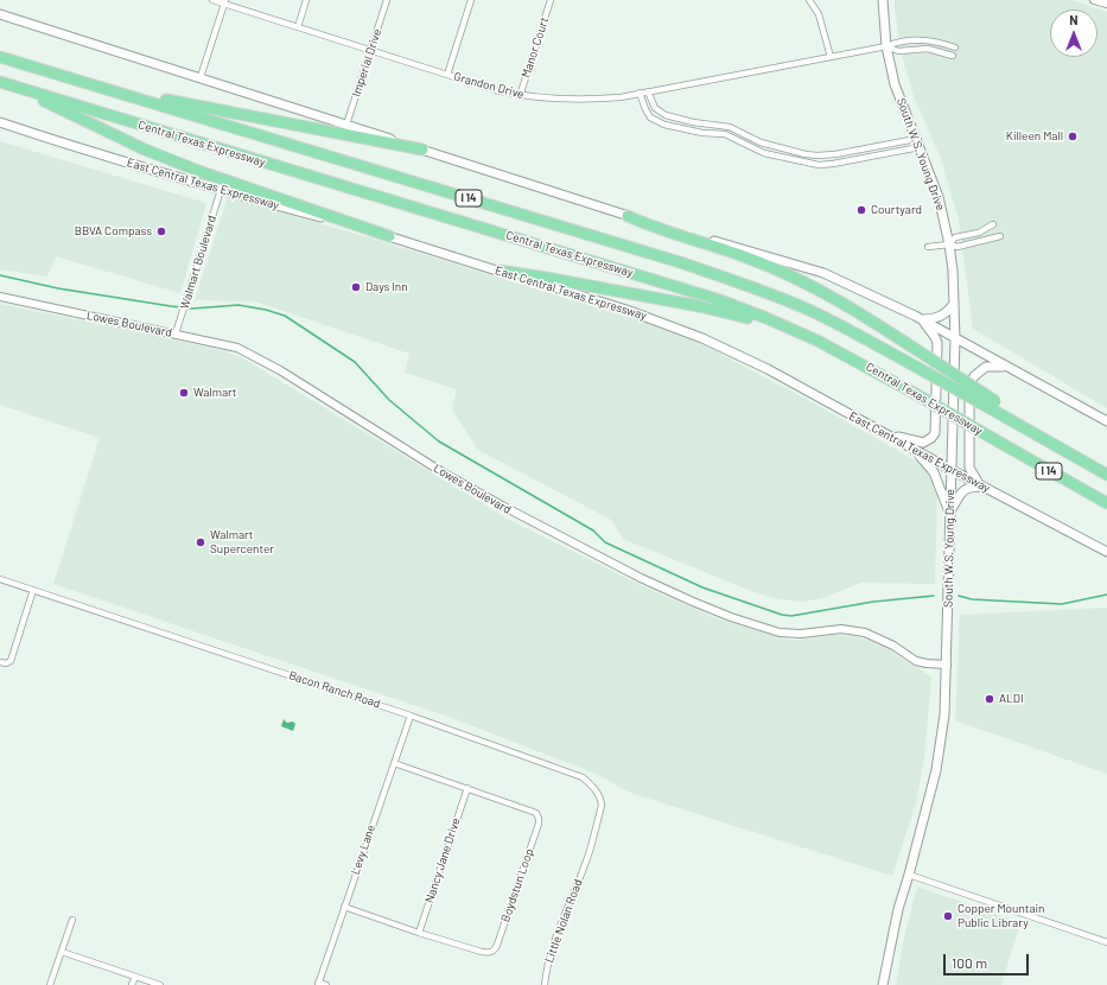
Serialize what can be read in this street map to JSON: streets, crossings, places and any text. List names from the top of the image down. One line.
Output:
{"streets":{"highway":["Central Texas Expressway","I 14"],"main road":["South W.S. Young Drive","East Central Texas Expressway"],"street":["Manor Court","Imperial Drive","Grandon Drive","Walmart Boulevard","Lowes Boulevard","Bacon Ranch Road","Levy Lane","Nancy Jane Drive","Boydstun Loop","Little Nolan Road"]},"crossings":[["Manor Court","Grandon Drive"],["Imperial Drive","Grandon Drive"],["Grandon Drive","South W.S. Young Drive"],["South W.S. Young Drive","East Central Texas Expressway"],["South W.S. Young Drive","Lowes Boulevard"],["East Central Texas Expressway","Walmart Boulevard"],["Walmart Boulevard","Lowes Boulevard"],["Bacon Ranch Road","Levy Lane"],["Bacon Ranch Road","Little Nolan Road"],["Levy Lane","Boydstun Loop"],["Nancy Jane Drive","Boydstun Loop"]],"places":["Killeen Mall","Courtyard","BBVA Compass","Days Inn","Walmart","Walmart Supercenter","ALDI","Copper Mountain Public Library"],"scale_bar":"100 m","north":"top"}
